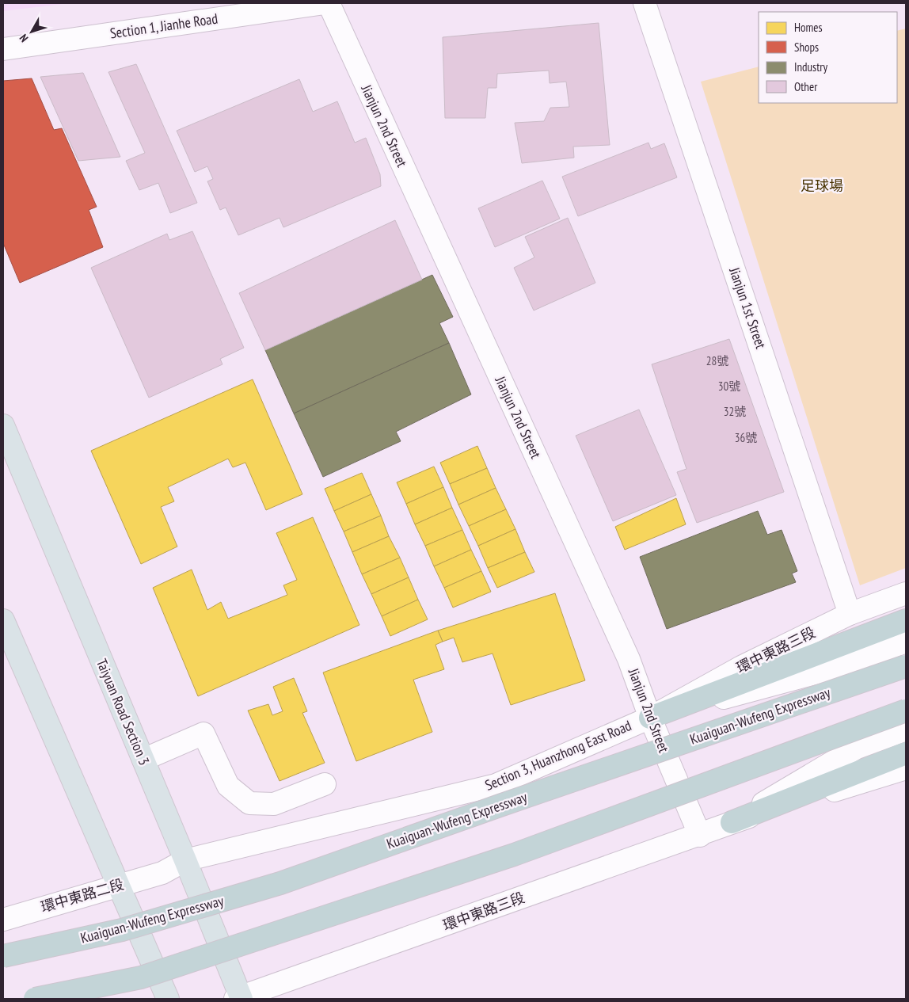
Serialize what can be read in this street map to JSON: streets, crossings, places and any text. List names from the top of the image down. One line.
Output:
{"streets":{"highway":["Kuaiguan-Wufeng Expressway"],"main road":["Taiyuan Road Section 3"],"street":["Section 1, Jianhe Road","Jianjun 2nd Street","Jianjun 1st Street","環中東路三段","Section 3, Huanzhong East Road","環中東路二段"]},"crossings":[["Jianjun 2nd Street","環中東路三段"],["Jianjun 2nd Street","Section 3, Huanzhong East Road"],["Jianjun 1st Street","環中東路三段"],["環中東路三段","Taiyuan Road Section 3"],["環中東路三段","Section 3, Huanzhong East Road"],["Taiyuan Road Section 3","Section 3, Huanzhong East Road"],["Section 3, Huanzhong East Road","環中東路二段"]],"parks":["足球場"],"house_numbers":["28號","30號","32號","36號"],"legend":["Homes","Shops","Industry","Other"],"north":"bottom left"}
